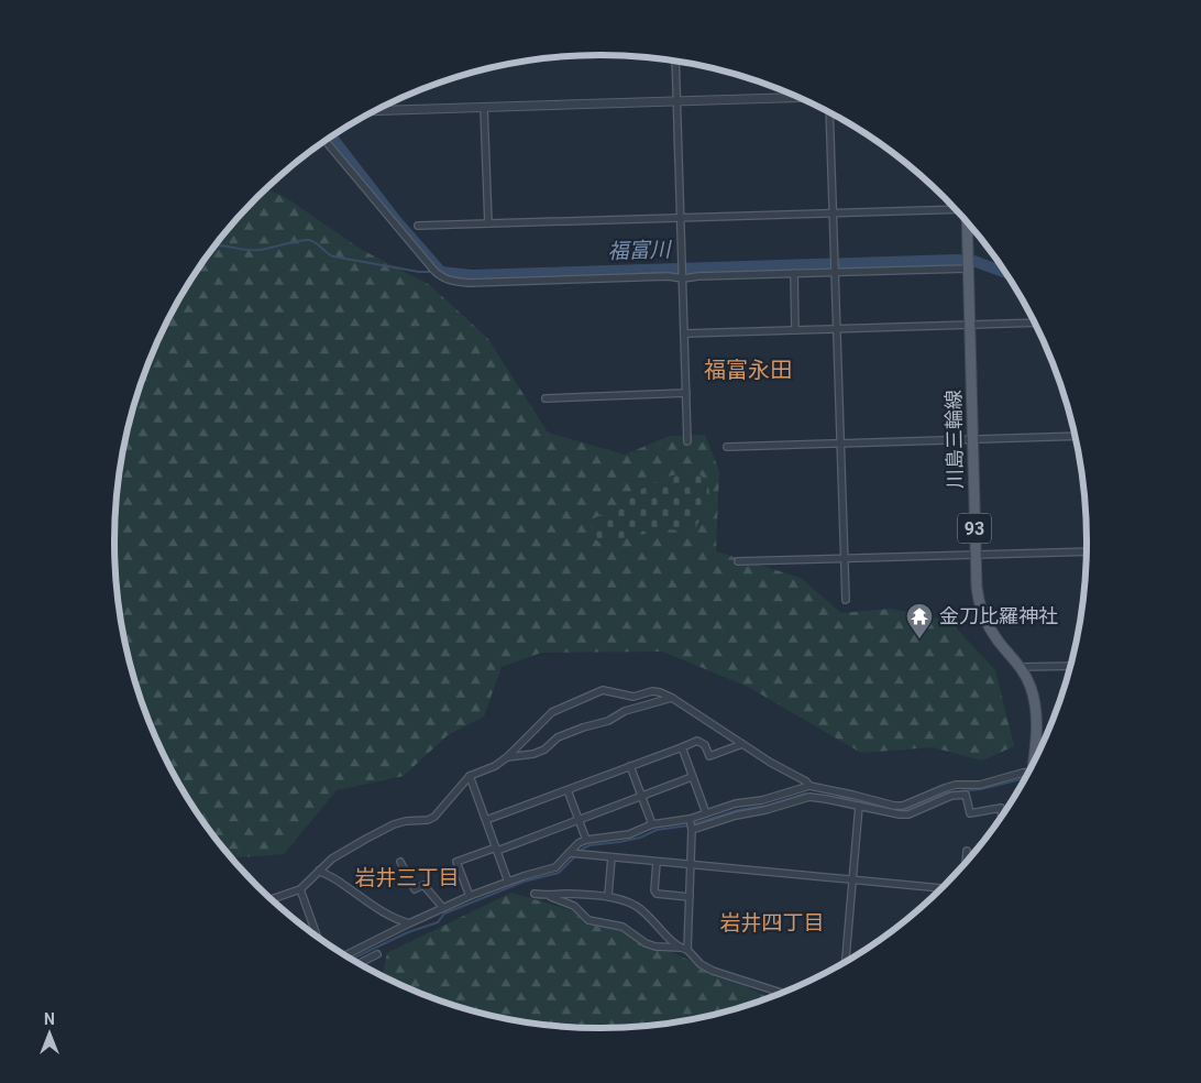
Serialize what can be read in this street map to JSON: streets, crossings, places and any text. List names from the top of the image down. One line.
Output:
{"streets":{"main road":["川島三輪線","93"]},"districts":["福富永田","岩井三丁目","岩井四丁目"],"water":["福富川"],"places":{"temple":["金刀比羅神社"]},"north":"top"}
